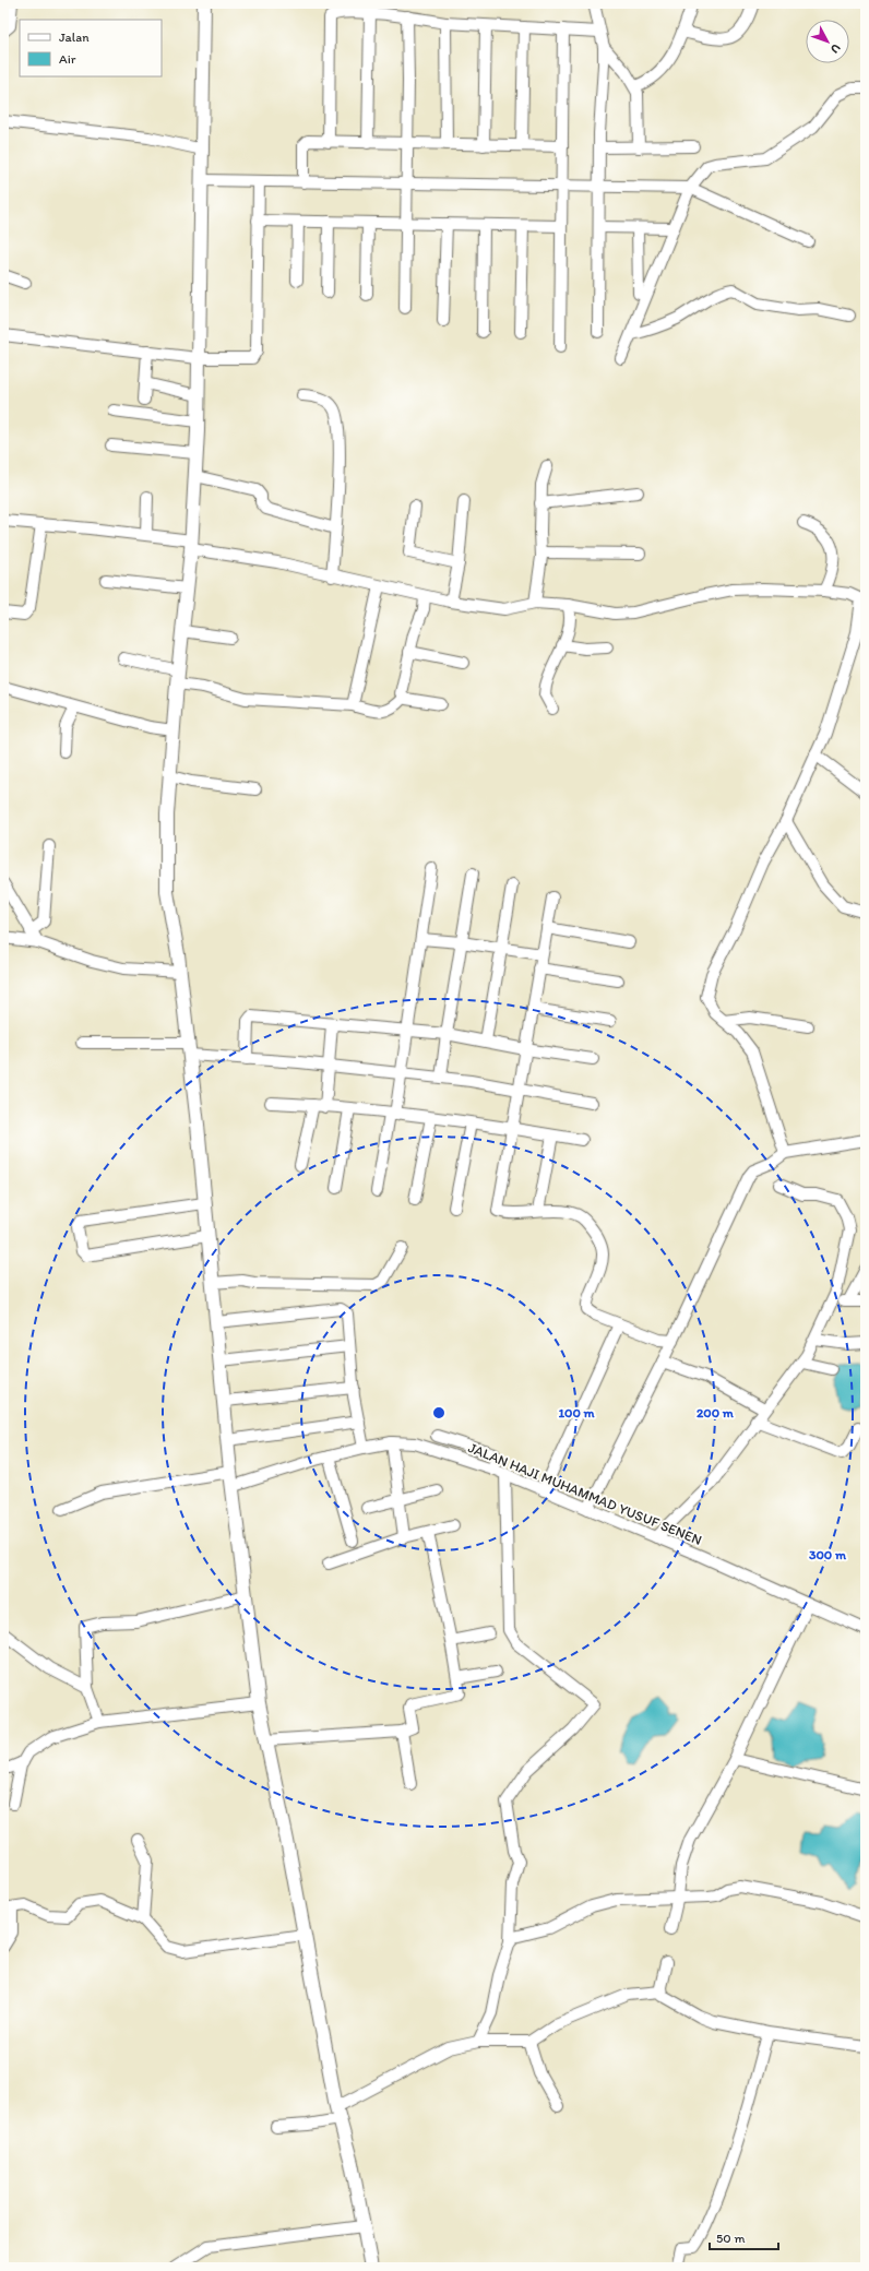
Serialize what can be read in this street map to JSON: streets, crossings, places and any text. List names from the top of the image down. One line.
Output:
{"streets":{"street":["JALAN HAJI MUHAMMAD YUSUF SENEN"]},"legend":["Jalan","Air"],"scale_bar":"50 m","north":"bottom right","rings":["100 m","200 m","300 m"]}
